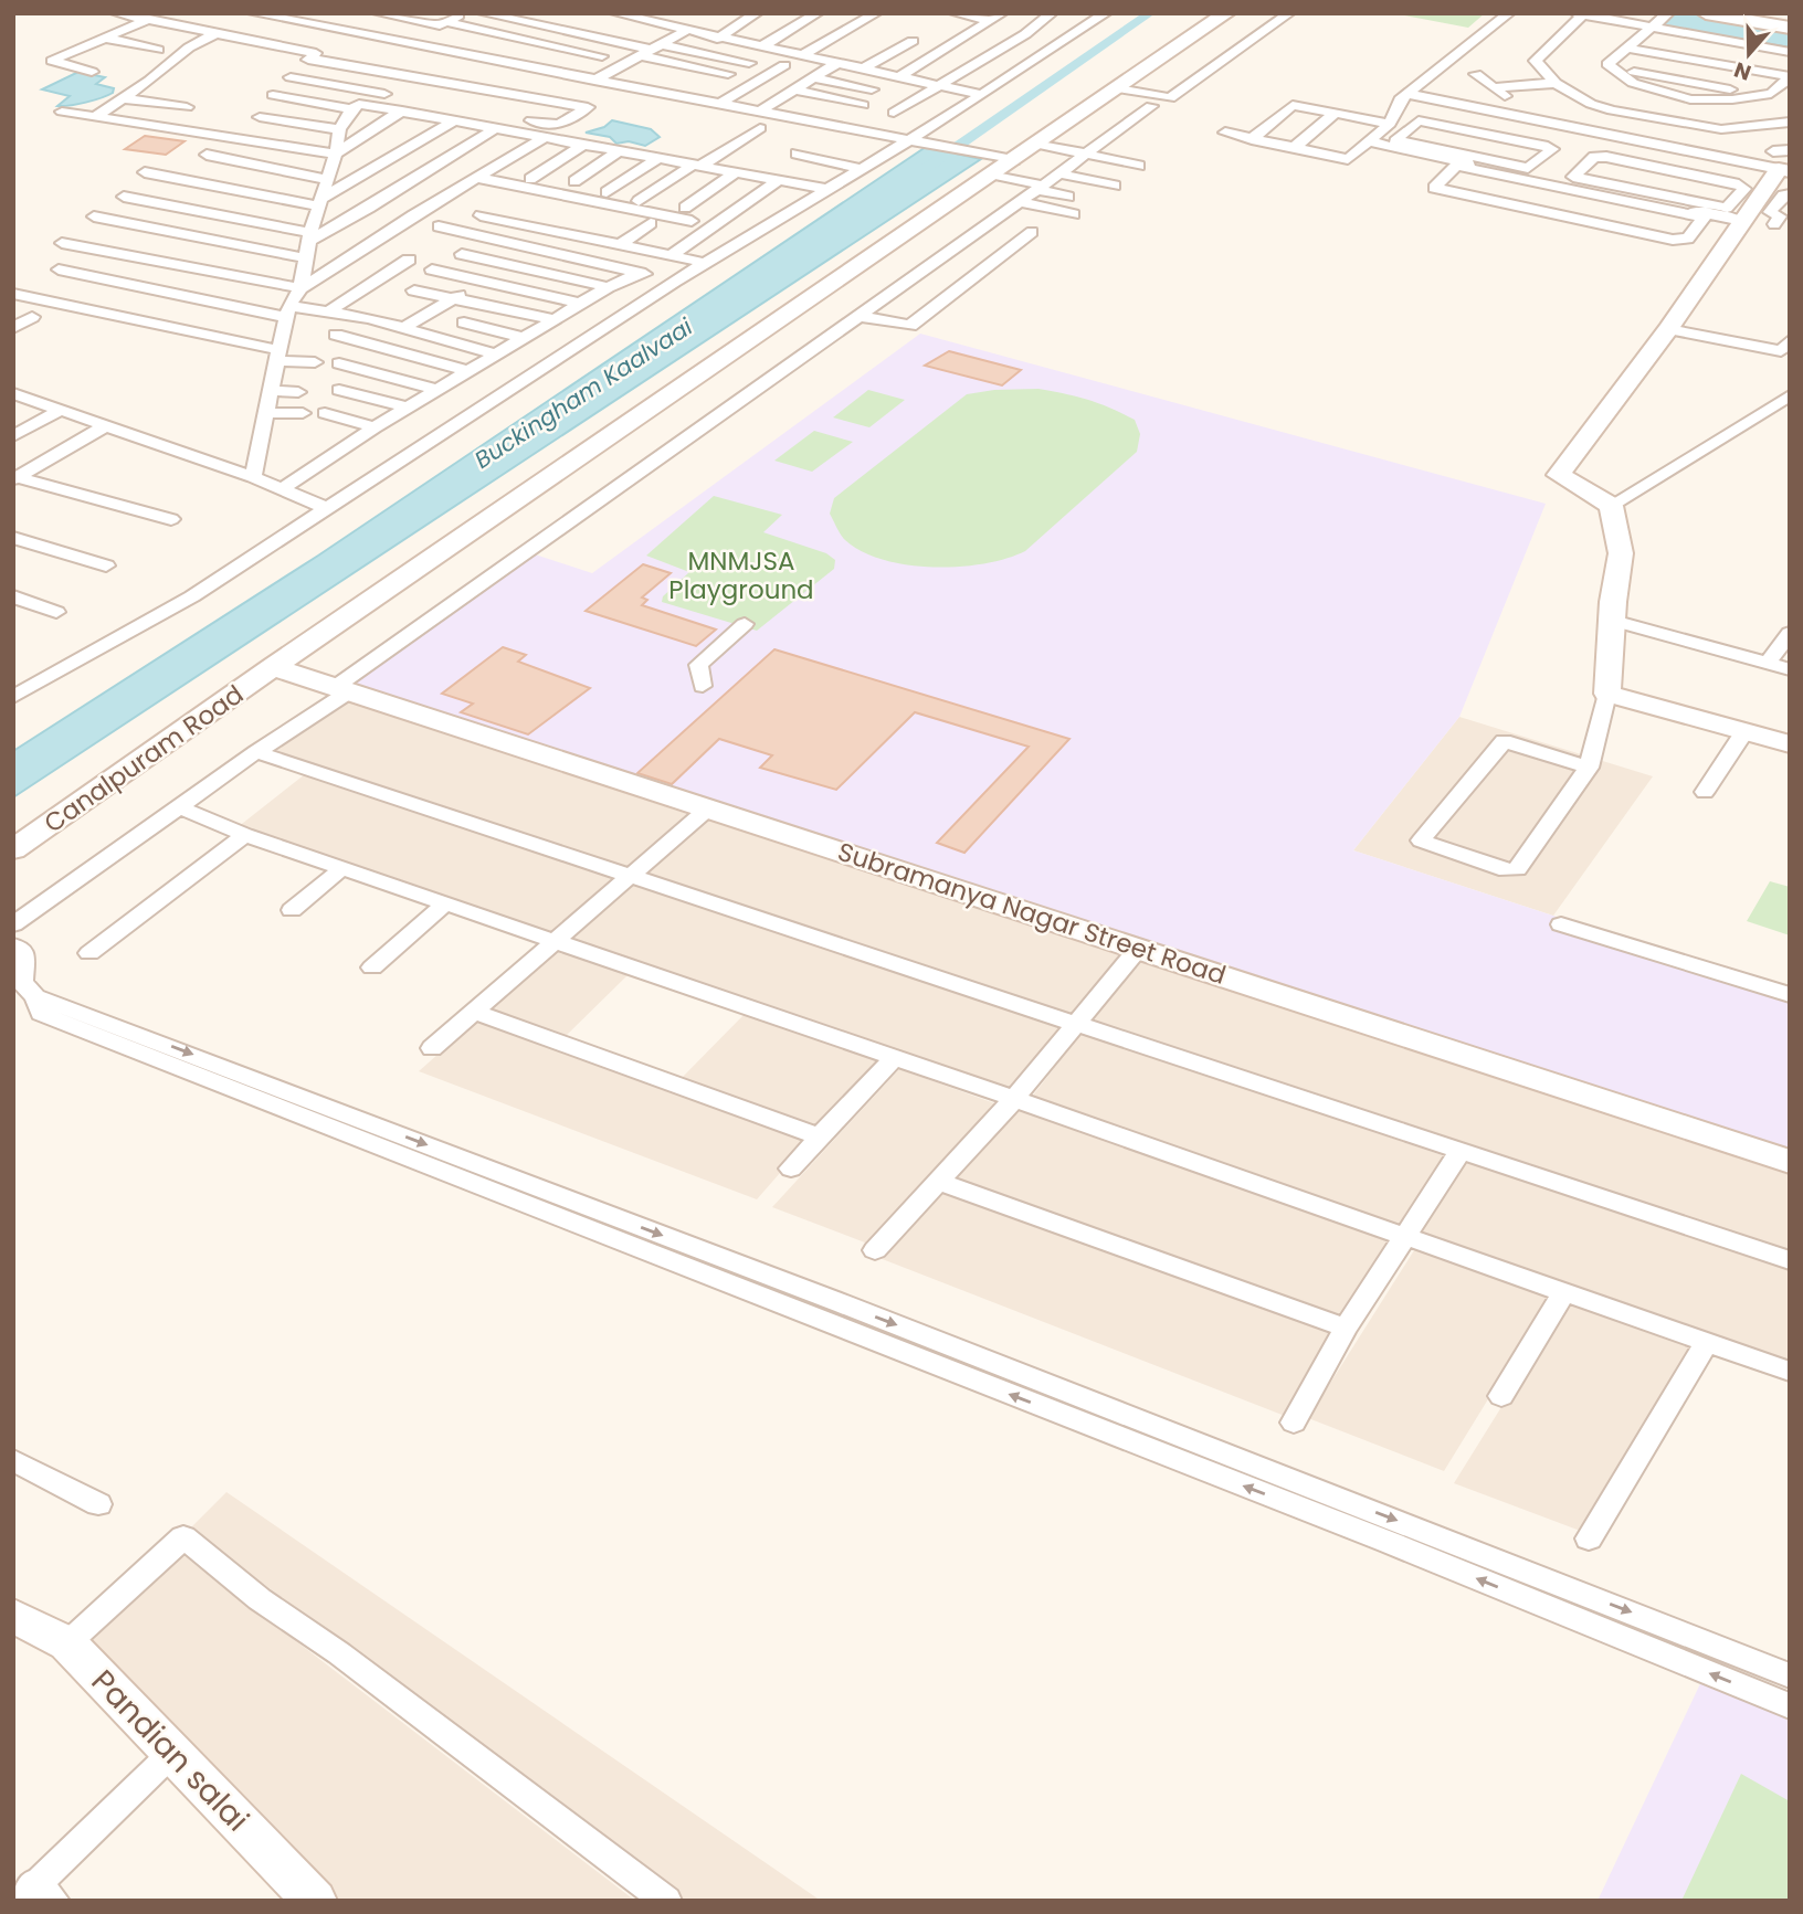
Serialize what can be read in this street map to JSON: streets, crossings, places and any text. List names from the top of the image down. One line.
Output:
{"streets":{"street":["Canalpuram Road","Subramanya Nagar Street Road","Pandian salai"]},"crossings":[["Canalpuram Road","Subramanya Nagar Street Road"]],"water":["Buckingham Kaalvaai"],"parks":["MNMJSA Playground"],"north":"bottom"}
